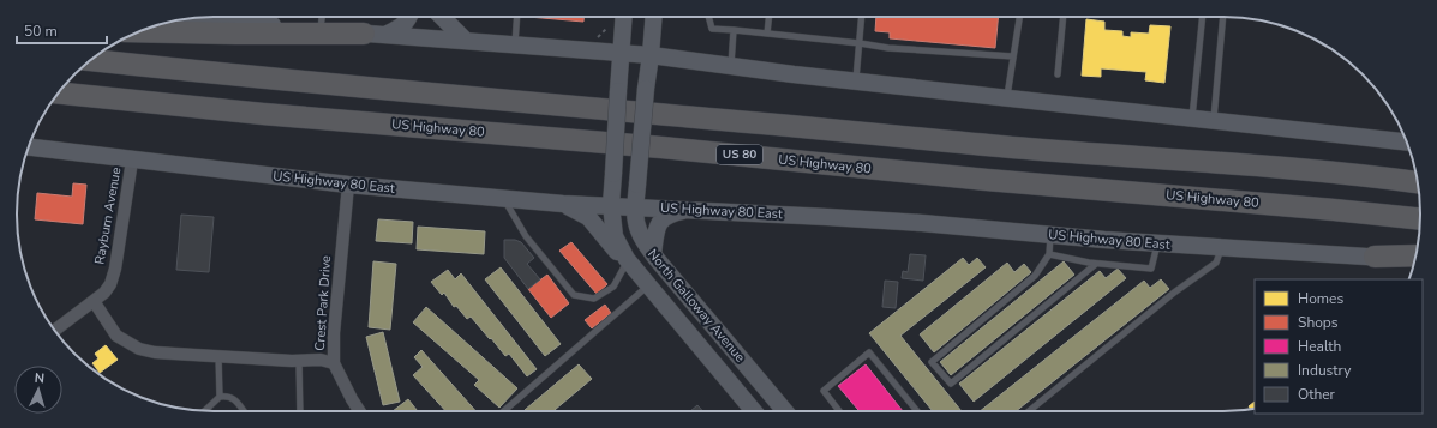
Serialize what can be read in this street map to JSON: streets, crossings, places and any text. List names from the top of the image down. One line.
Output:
{"streets":{"highway":["US Highway 80","US 80"],"main road":["US Highway 80 East","North Galloway Avenue"],"street":["Rayburn Avenue","Crest Park Drive"]},"crossings":[["US Highway 80 East","Rayburn Avenue"],["US Highway 80 East","Crest Park Drive"],["US Highway 80 East","North Galloway Avenue"]],"legend":["Homes","Shops","Health","Industry","Other"],"scale_bar":"50 m","north":"top"}
